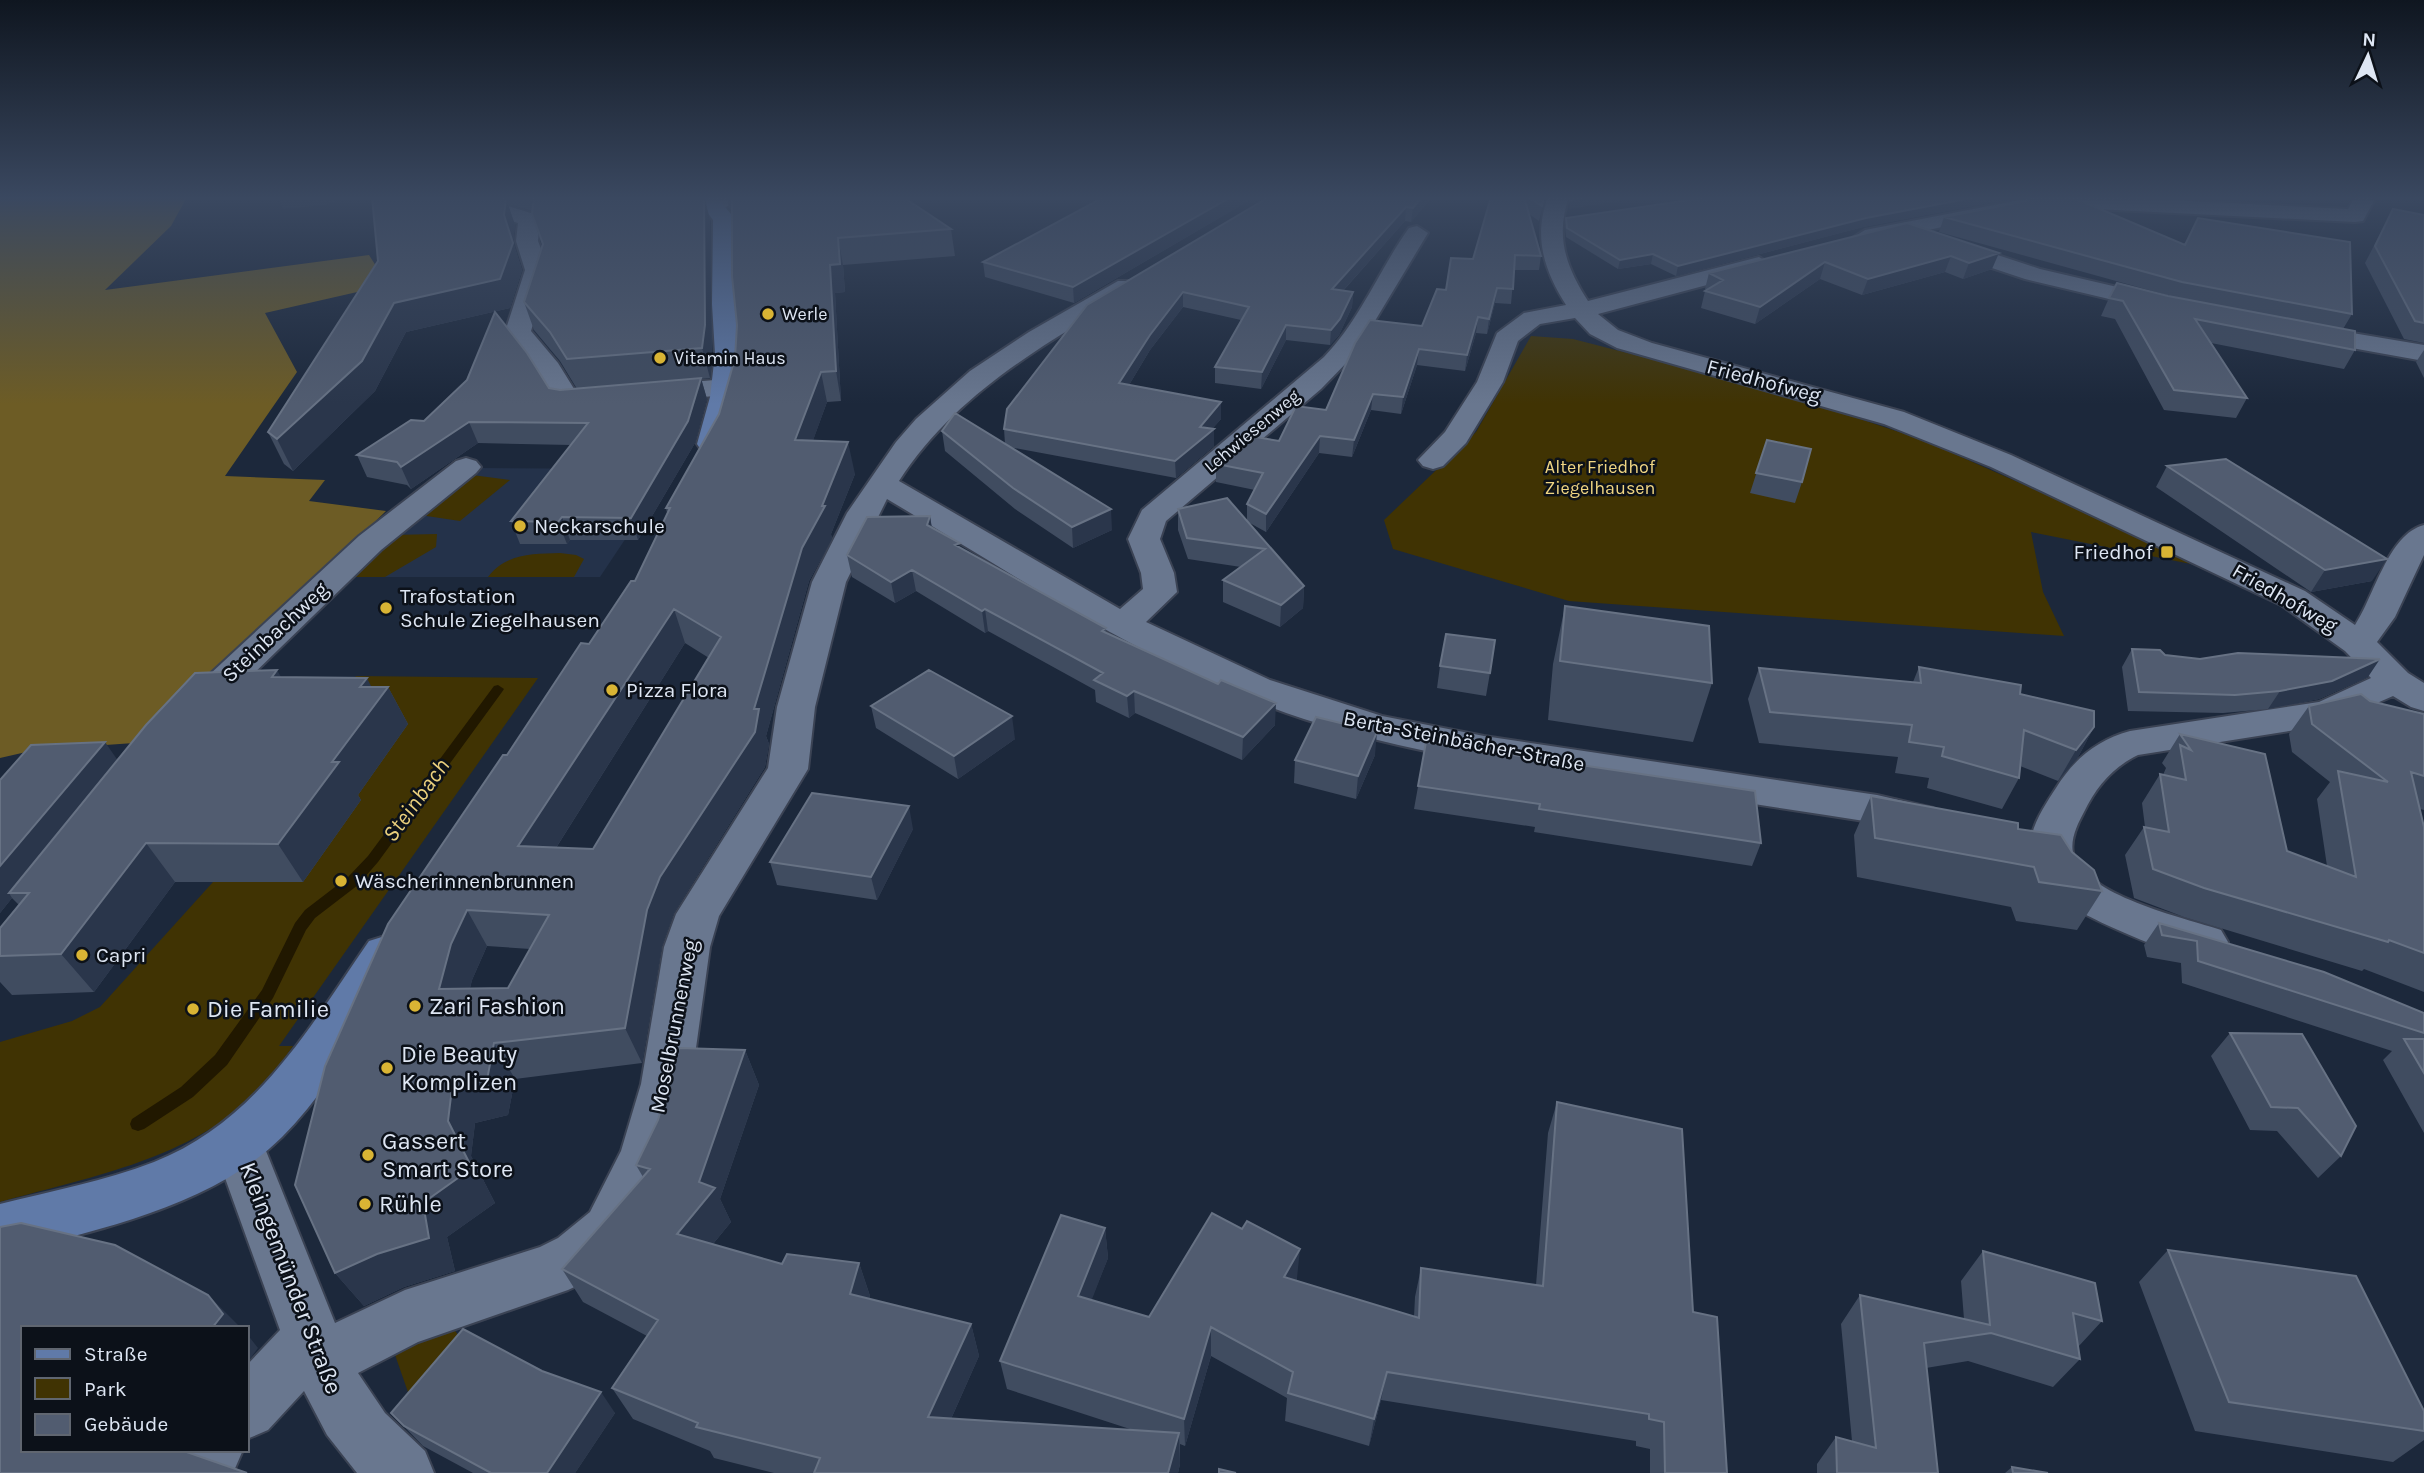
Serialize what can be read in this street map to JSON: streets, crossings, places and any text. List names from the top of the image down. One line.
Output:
{"streets":{"street":["Friedhofweg","Lehwiesenweg","Steinbachweg","Berta-Steinbächer-Straße","Moselbrunnenweg","Kleingemünder Straße"]},"crossings":[["Lehwiesenweg","Berta-Steinbächer-Straße"],["Berta-Steinbächer-Straße","Moselbrunnenweg"],["Moselbrunnenweg","Kleingemünder Straße"]],"water":["Steinbach"],"parks":["Alter Friedhof Ziegelhausen"],"places":{"other":["Werle","Vitamin Haus","Neckarschule","Trafostation Schule Ziegelhausen","Pizza Flora","Wäscherinnenbrunnen","Capri","Zari Fashion","Die Familie","Die Beauty Komplizen","Gassert Smart Store","Rühle"],"transit":["Friedhof"]},"legend":["Straße","Park","Gebäude"],"north":"top"}
